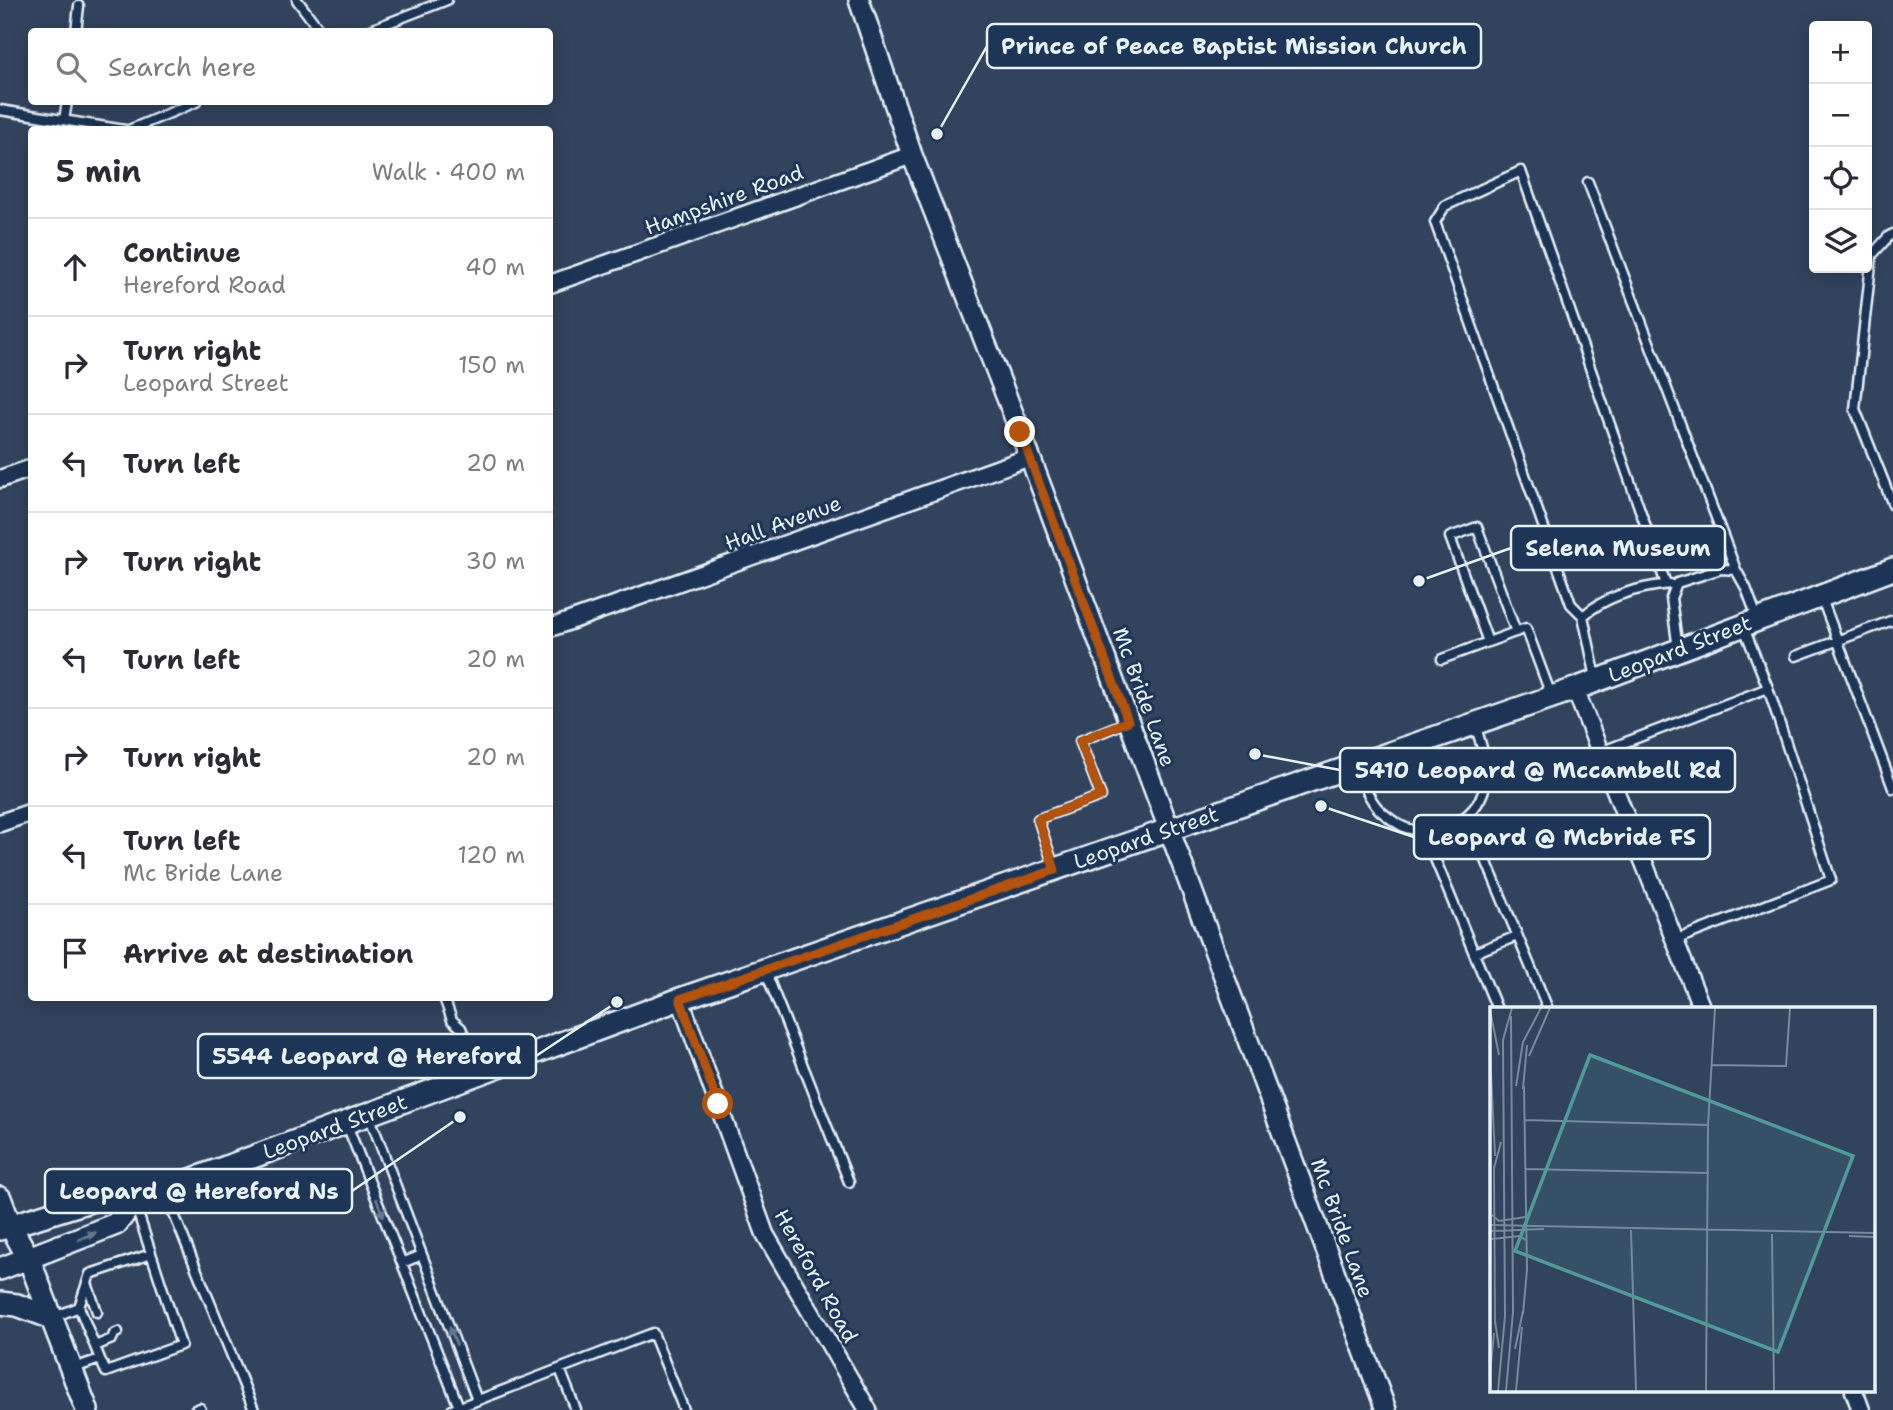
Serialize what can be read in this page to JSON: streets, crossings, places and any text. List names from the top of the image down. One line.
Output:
{"streets":{"main road":["Leopard Street"],"street":["Hampshire Road","Hall Avenue","Mc Bride Lane","Hereford Road"]},"crossings":[["Hampshire Road","Mc Bride Lane"],["Hall Avenue","Mc Bride Lane"],["Leopard Street","Mc Bride Lane"],["Leopard Street","Hereford Road"]],"places":["Prince of Peace Baptist Mission Church","Selena Museum","5410 Leopard @ Mccambell Rd","Leopard @ Mcbride FS","5544 Leopard @ Hereford","Leopard @ Hereford Ns"],"page":{"map_buttons":["+","−"],"search":"Search here","heading":["5 min","Walk · 400 m"],"list":[["Continue","Hereford Road","40 m"],["Turn right","Leopard Street","150 m"],["Turn left","20 m"],["Turn right","30 m"],["Turn left","20 m"],["Turn right","20 m"],["Turn left","Mc Bride Lane","120 m"],"Arrive at destination"]}}
